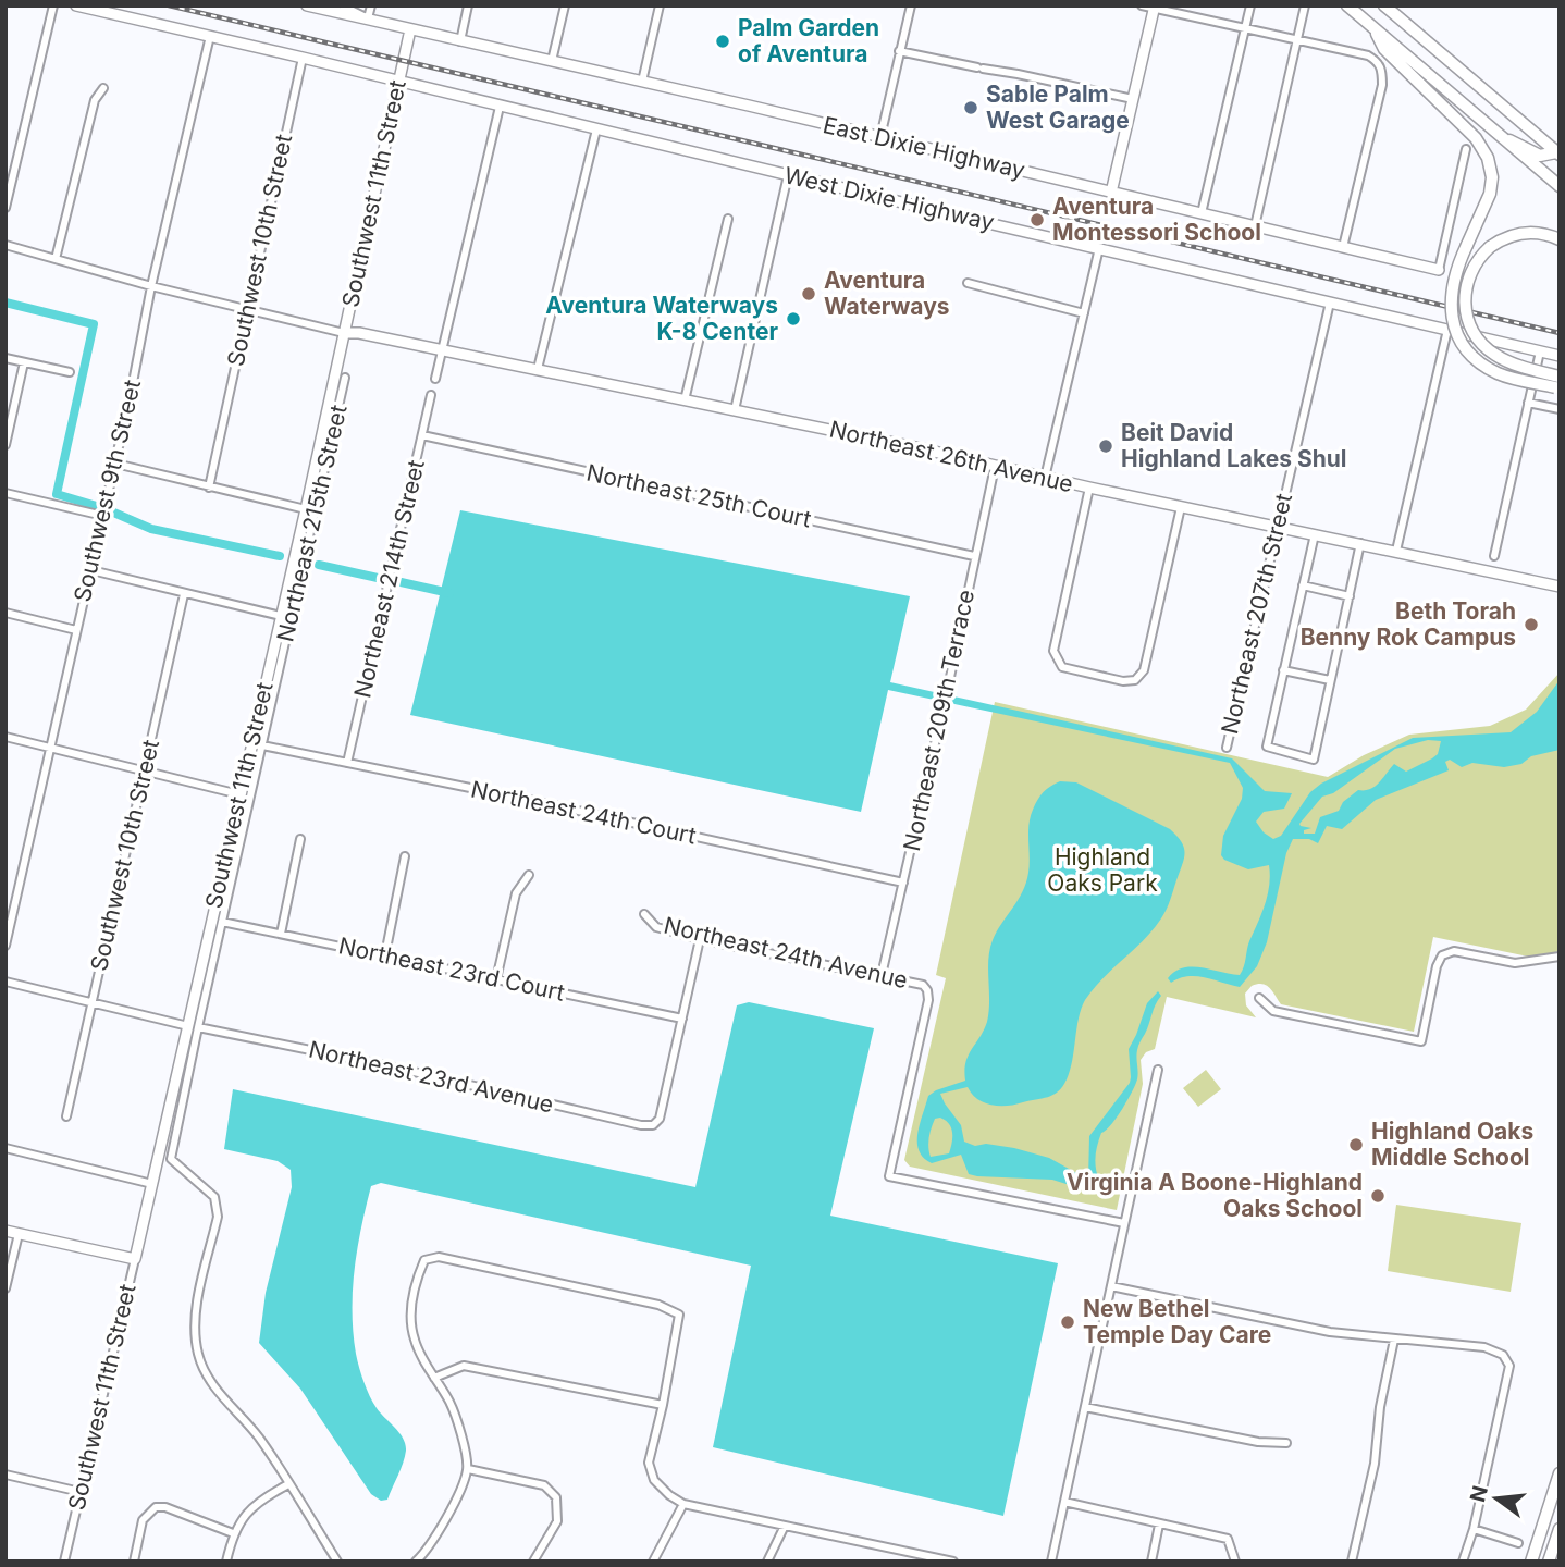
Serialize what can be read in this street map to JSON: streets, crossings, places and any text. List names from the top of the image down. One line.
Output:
{"streets":{"street":["East Dixie Highway","Southwest 11th Street","West Dixie Highway","Southwest 10th Street","Northeast 26th Avenue","Southwest 9th Street","Northeast 25th Court","Northeast 215th Street","Northeast 214th Street","Northeast 207th Street","Northeast 209th Terrace","Northeast 24th Court","Northeast 24th Avenue","Northeast 23rd Court","Northeast 23rd Avenue"]},"crossings":[["East Dixie Highway","Southwest 11th Street"],["Southwest 11th Street","West Dixie Highway"],["Southwest 11th Street","Northeast 26th Avenue"],["Southwest 11th Street","Northeast 215th Street"],["Southwest 11th Street","Northeast 23rd Avenue"],["West Dixie Highway","Southwest 10th Street"],["West Dixie Highway","Southwest 9th Street"],["West Dixie Highway","Northeast 207th Street"],["Southwest 10th Street","Northeast 23rd Avenue"],["Northeast 26th Avenue","Northeast 207th Street"],["Northeast 26th Avenue","Northeast 209th Terrace"],["Northeast 25th Court","Northeast 214th Street"],["Northeast 25th Court","Northeast 209th Terrace"],["Northeast 215th Street","Northeast 24th Court"],["Northeast 215th Street","Northeast 23rd Court"],["Northeast 215th Street","Northeast 23rd Avenue"],["Northeast 214th Street","Northeast 24th Court"],["Northeast 209th Terrace","Northeast 24th Court"],["Northeast 209th Terrace","Northeast 24th Avenue"],["Northeast 23rd Court","Northeast 23rd Avenue"]],"parks":["Highland Oaks Park"],"places":["Palm Garden of Aventura","Sable Palm West Garage","Aventura Montessori School","Aventura Waterways","Aventura Waterways K-8 Center","Beit David Highland Lakes Shul","Beth Torah Benny Rok Campus","Highland Oaks Middle School","Virginia A Boone-Highland Oaks School","New Bethel Temple Day Care"],"north":"left"}
